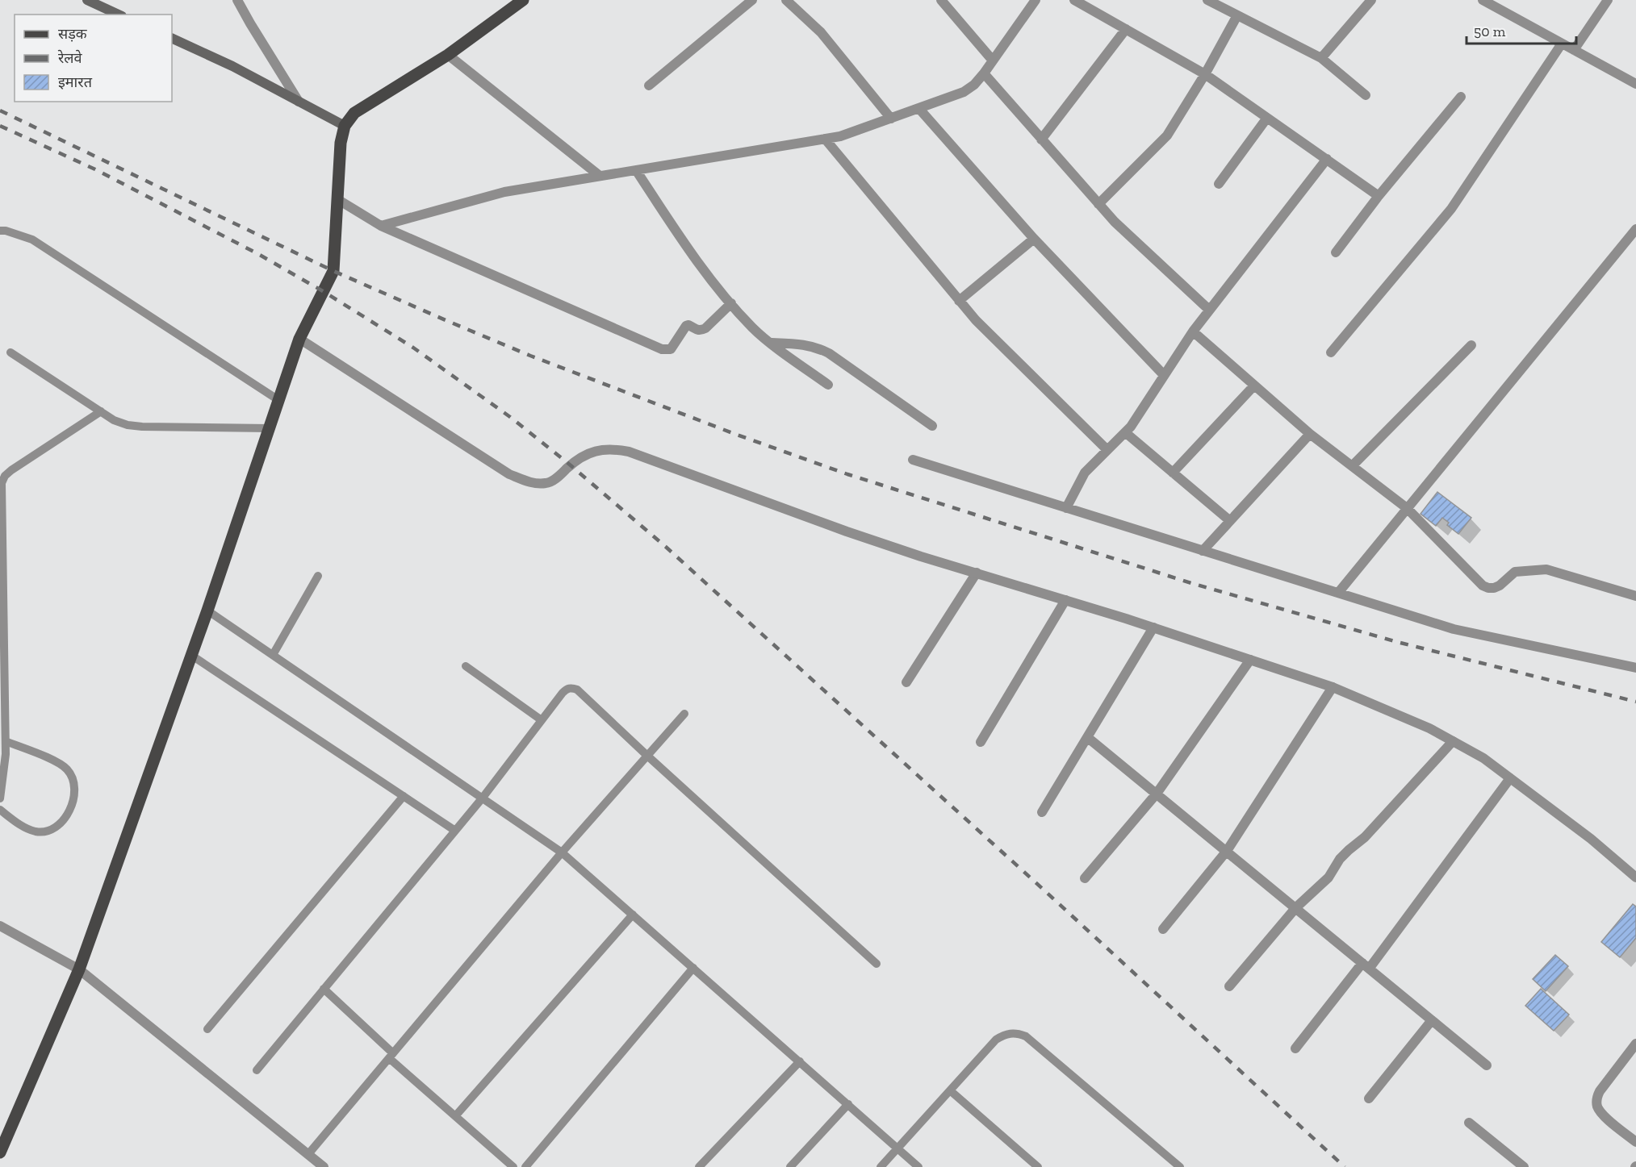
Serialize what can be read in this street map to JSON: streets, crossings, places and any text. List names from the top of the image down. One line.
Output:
{"legend":["सड़क","रेलवे","इमारत"],"scale_bar":"50 m"}
